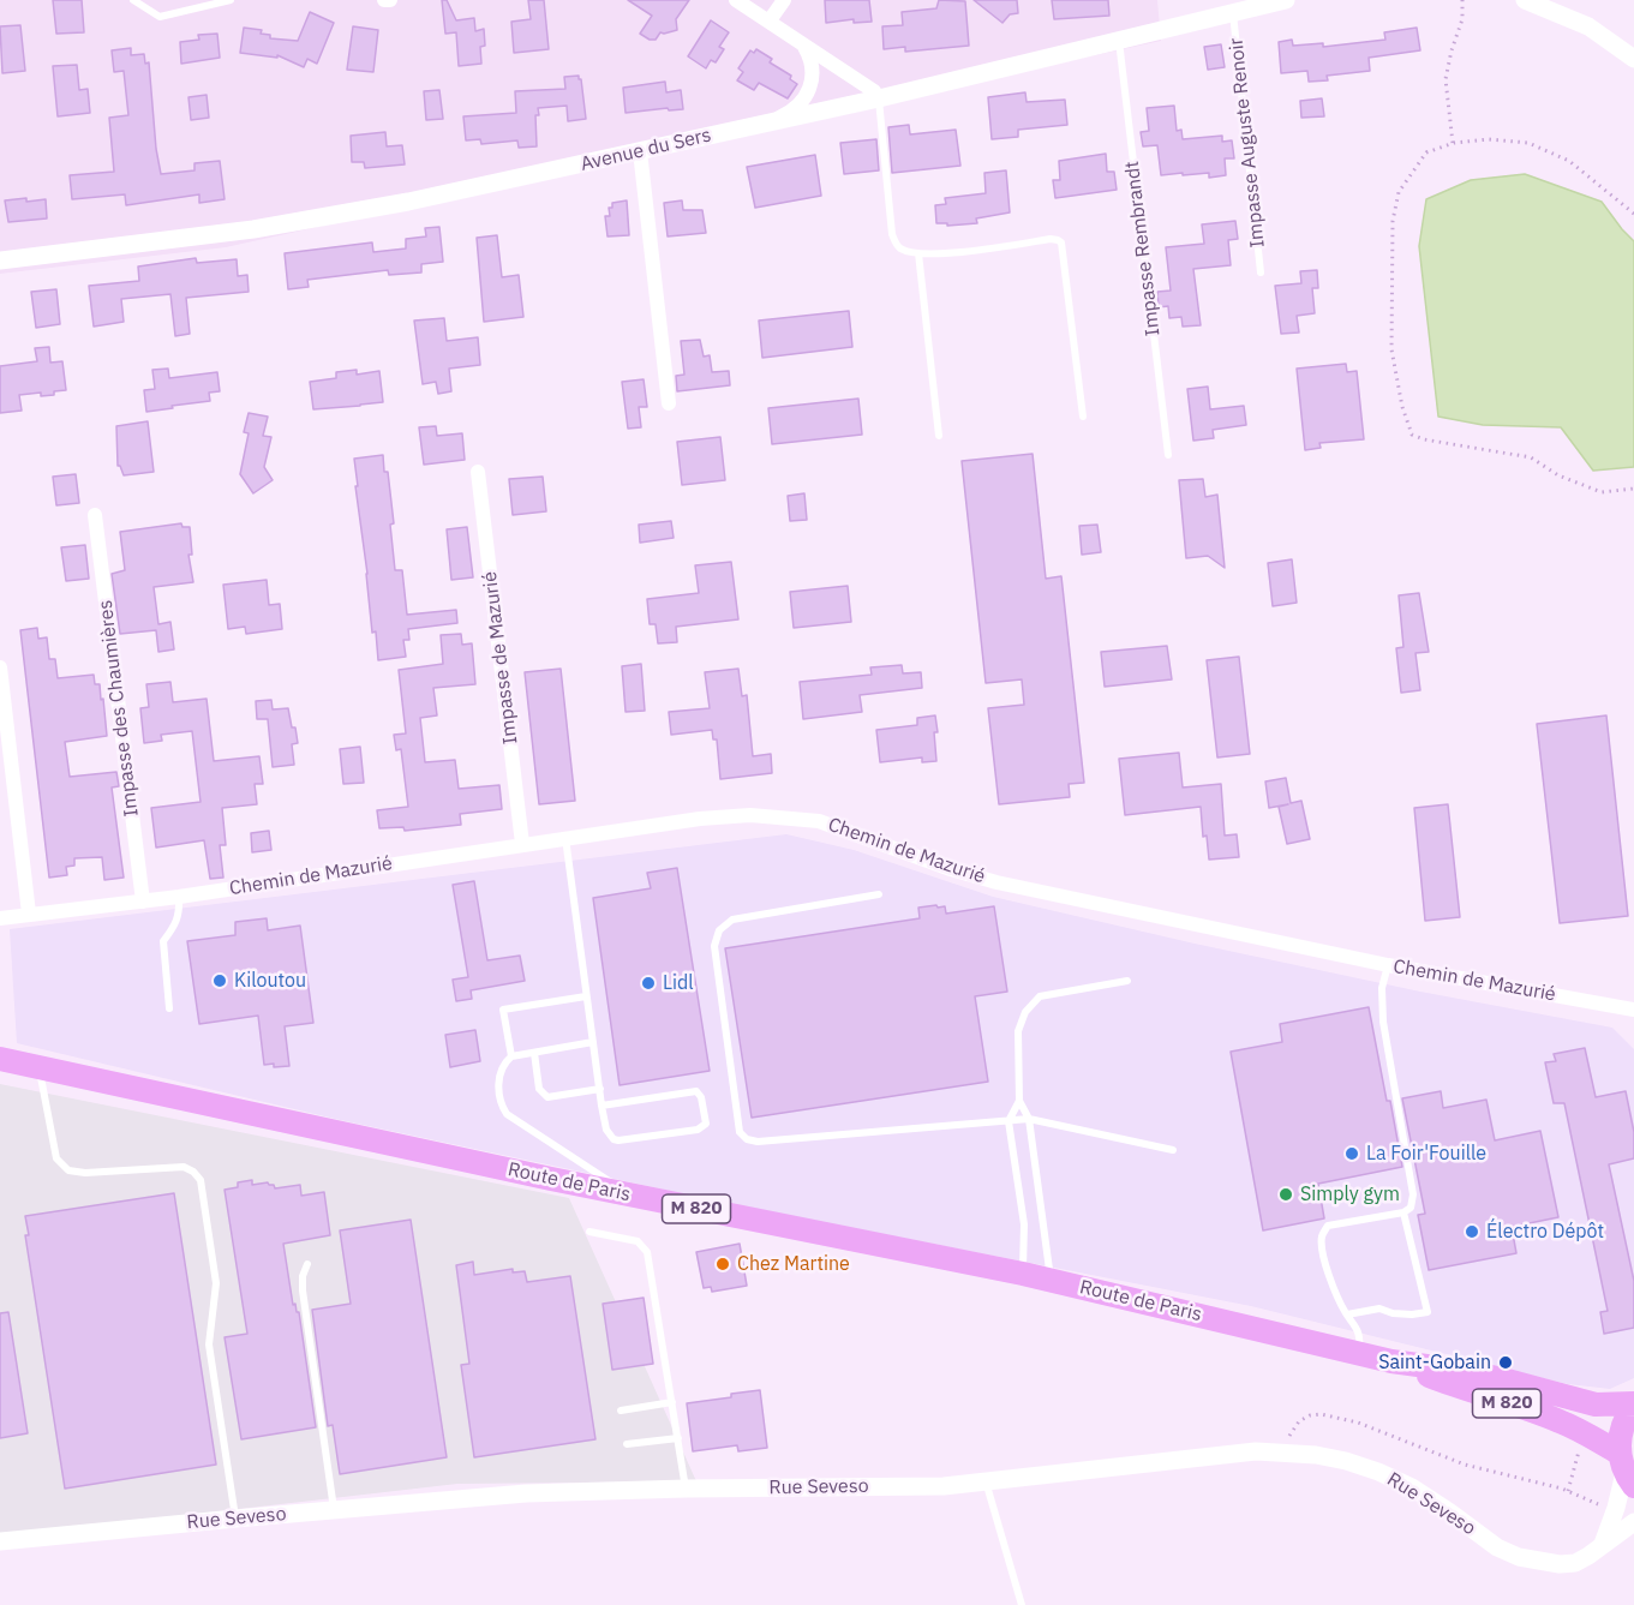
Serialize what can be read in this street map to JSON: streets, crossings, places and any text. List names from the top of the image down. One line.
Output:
{"streets":{"main road":["Route de Paris","M 820"],"street":["Avenue du Sers","Impasse de Mazurié","Impasse des Chaumières","Chemin de Mazurié","Rue Seveso"],"lane":["Impasse Auguste Renoir","Impasse Rembrandt"]},"crossings":[["Impasse Auguste Renoir","Avenue du Sers"],["Avenue du Sers","Impasse Rembrandt"],["Impasse de Mazurié","Chemin de Mazurié"],["Impasse des Chaumières","Chemin de Mazurié"]],"places":["Kiloutou","Lidl","La Foir'Fouille","Simply gym","Électro Dépôt","Chez Martine","Saint-Gobain"]}
